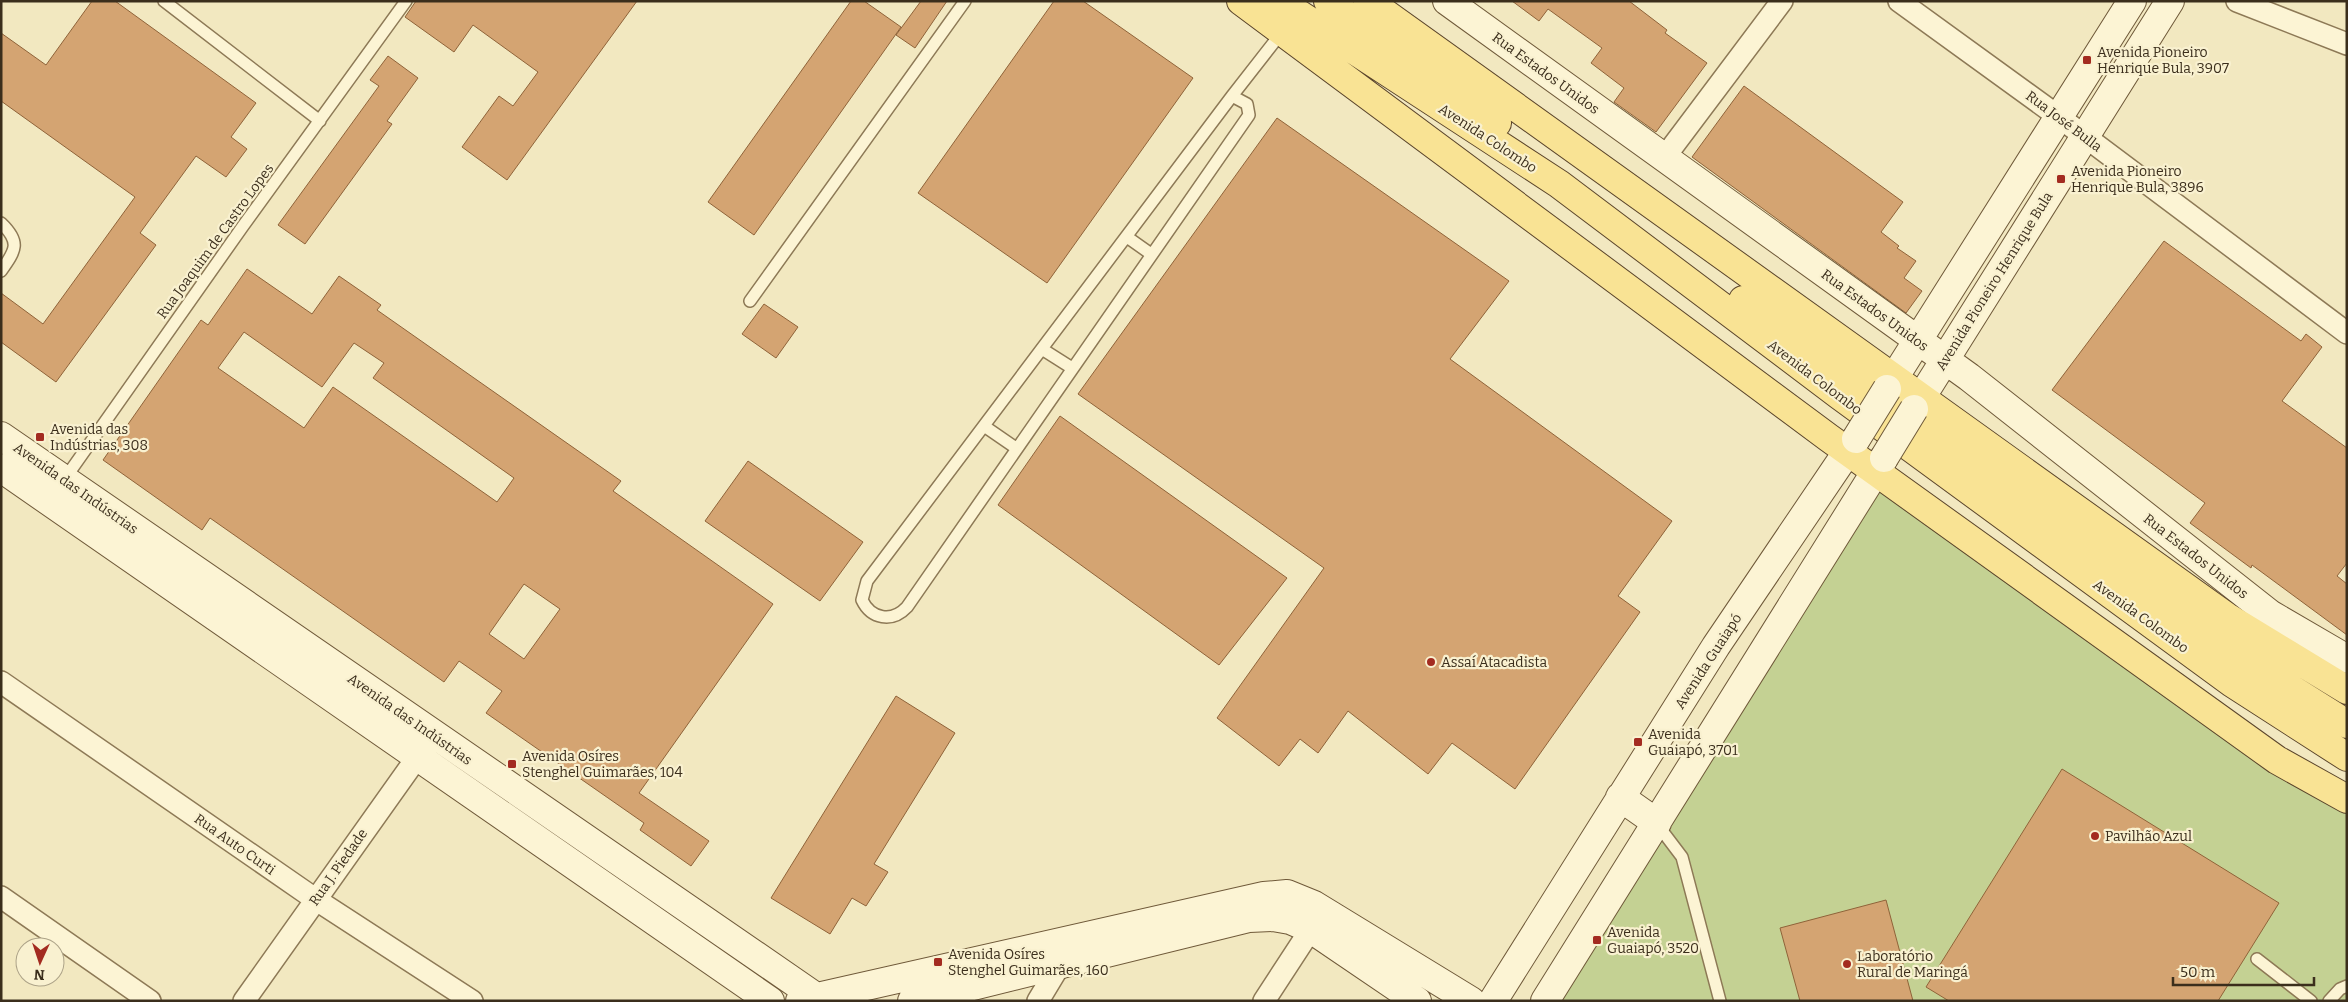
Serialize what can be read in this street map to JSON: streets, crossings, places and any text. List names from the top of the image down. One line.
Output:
{"streets":{"main road":["Rua Estados Unidos","Avenida Colombo","Avenida Pioneiro Henrique Bula","Avenida das Indústrias","Avenida Guaiapó"],"street":["Rua José Bulla","Rua Auto Curti","Rua J. Piedade"],"lane":["Rua Joaquim de Castro Lopes"]},"crossings":[["Rua Estados Unidos","Avenida Pioneiro Henrique Bula"],["Rua José Bulla","Avenida Pioneiro Henrique Bula"],["Rua Joaquim de Castro Lopes","Avenida das Indústrias"],["Avenida das Indústrias","Rua J. Piedade"],["Rua Auto Curti","Rua J. Piedade"]],"places":{"transit":["Avenida Pioneiro Henrique Bula, 3907","Avenida Pioneiro Henrique Bula, 3896","Avenida das Indústrias, 308","Avenida Guaiapó, 3701","Avenida Osíres Stenghel Guimarães, 104","Avenida Guaiapó, 3520","Avenida Osíres Stenghel Guimarães, 160"],"other":["Assaí Atacadista","Pavilhão Azul","Laboratório Rural de Maringá"]},"scale_bar":"50 m","north":"bottom"}
